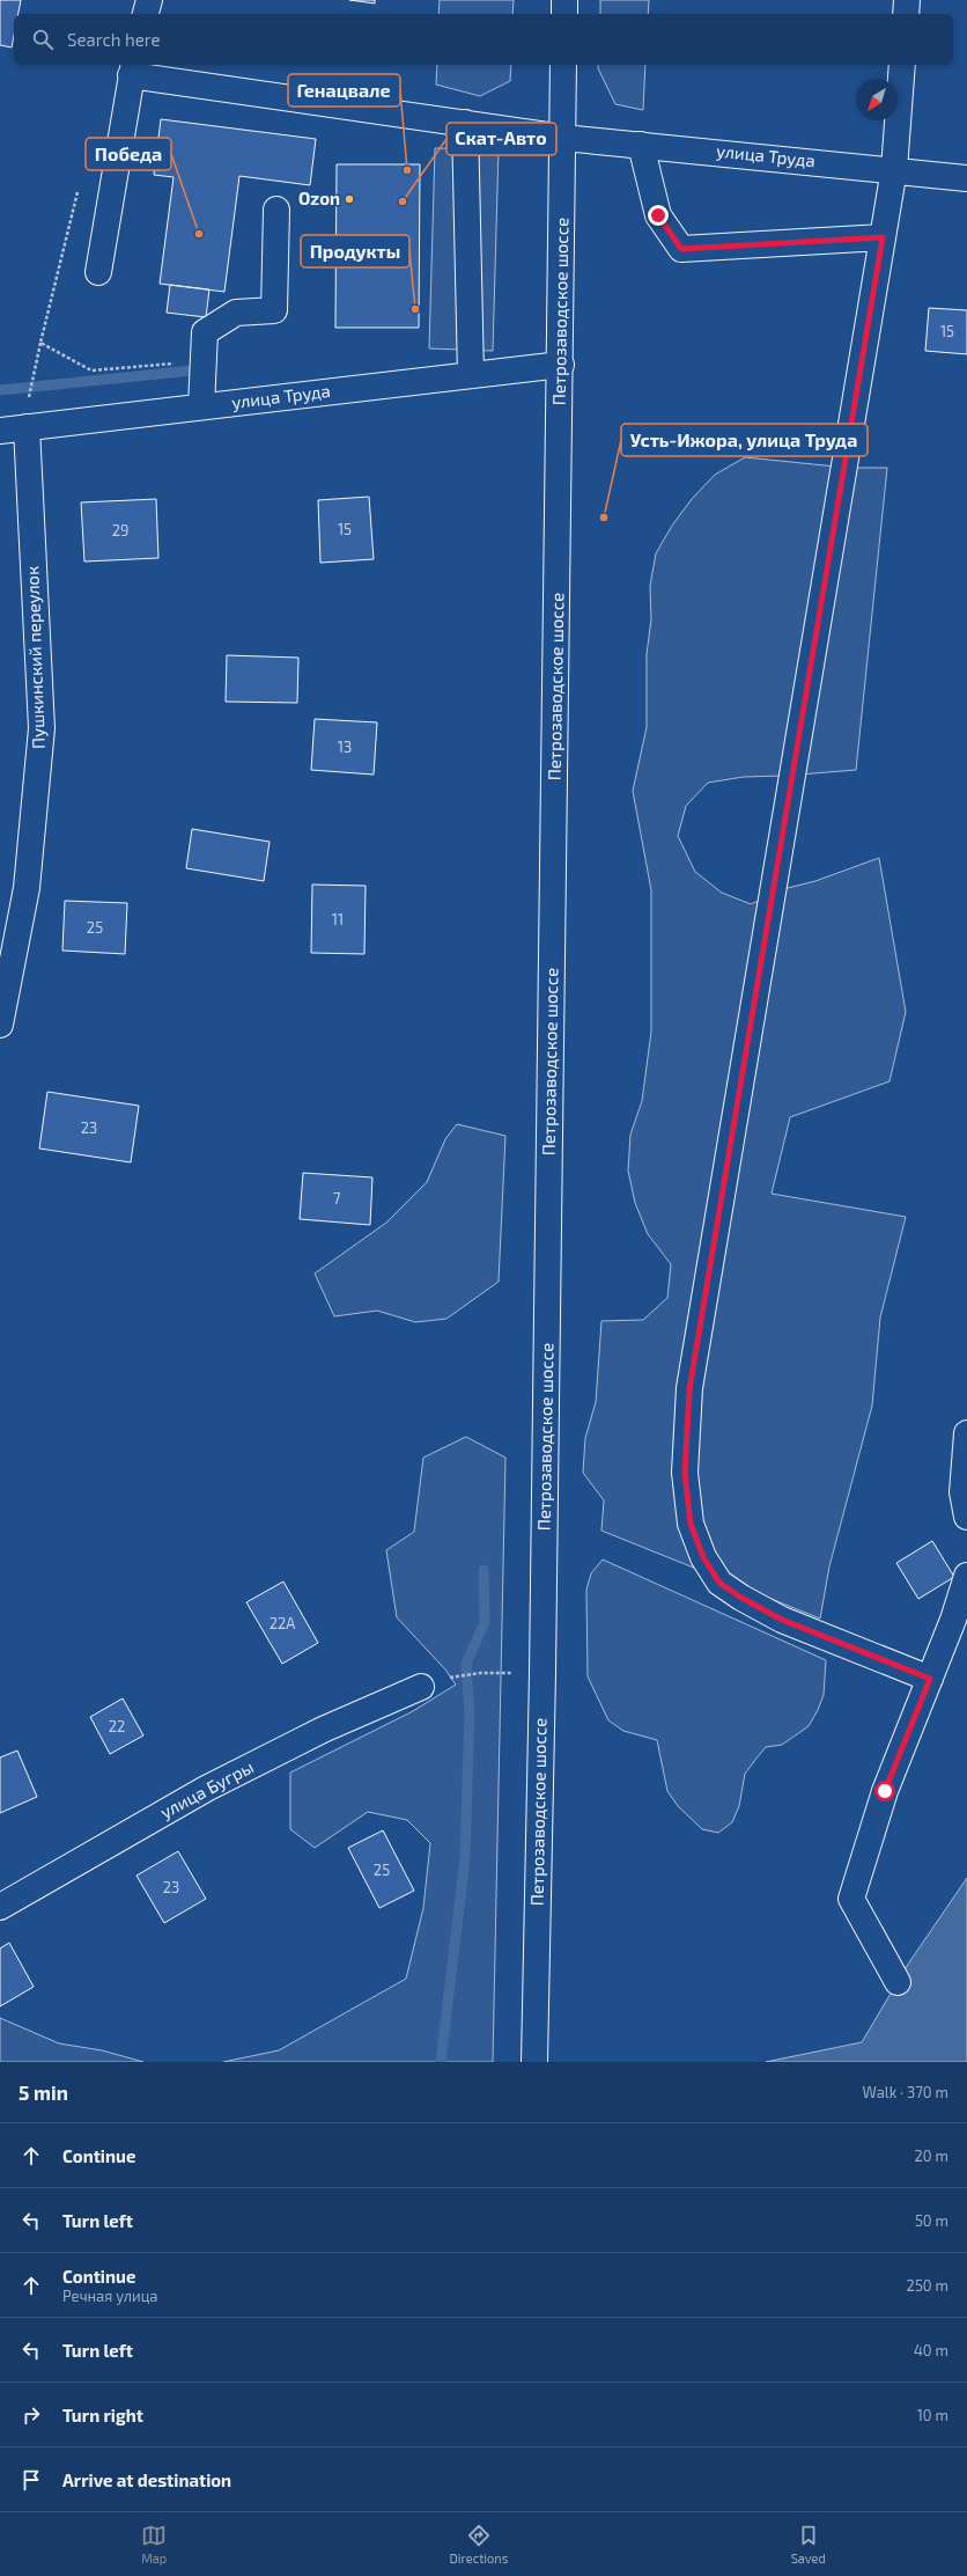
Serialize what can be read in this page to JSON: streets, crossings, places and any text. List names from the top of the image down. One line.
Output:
{"streets":{"street":["улица Труда","Петрозаводское шоссе","Пушкинский переулок","улица Бугры"]},"crossings":[["улица Труда","Петрозаводское шоссе"],["улица Труда","Пушкинский переулок"]],"places":["Генацвале","Ozon","Скат-Авто","Победа","Продукты","Усть-Ижора, улица Труда"],"house_numbers":["15","15","29","13","11","25","23","7","22А","22","25","23"],"north":"bottom left","page":{"search":"Search here","heading":["5 min","Walk · 370 m"],"list":[["Continue","20 m"],["Turn left","50 m"],["Continue","Речная улица","250 m"],["Turn left","40 m"],["Turn right","10 m"],"Arrive at destination"],"nav":["Map","Directions","Saved"]}}
